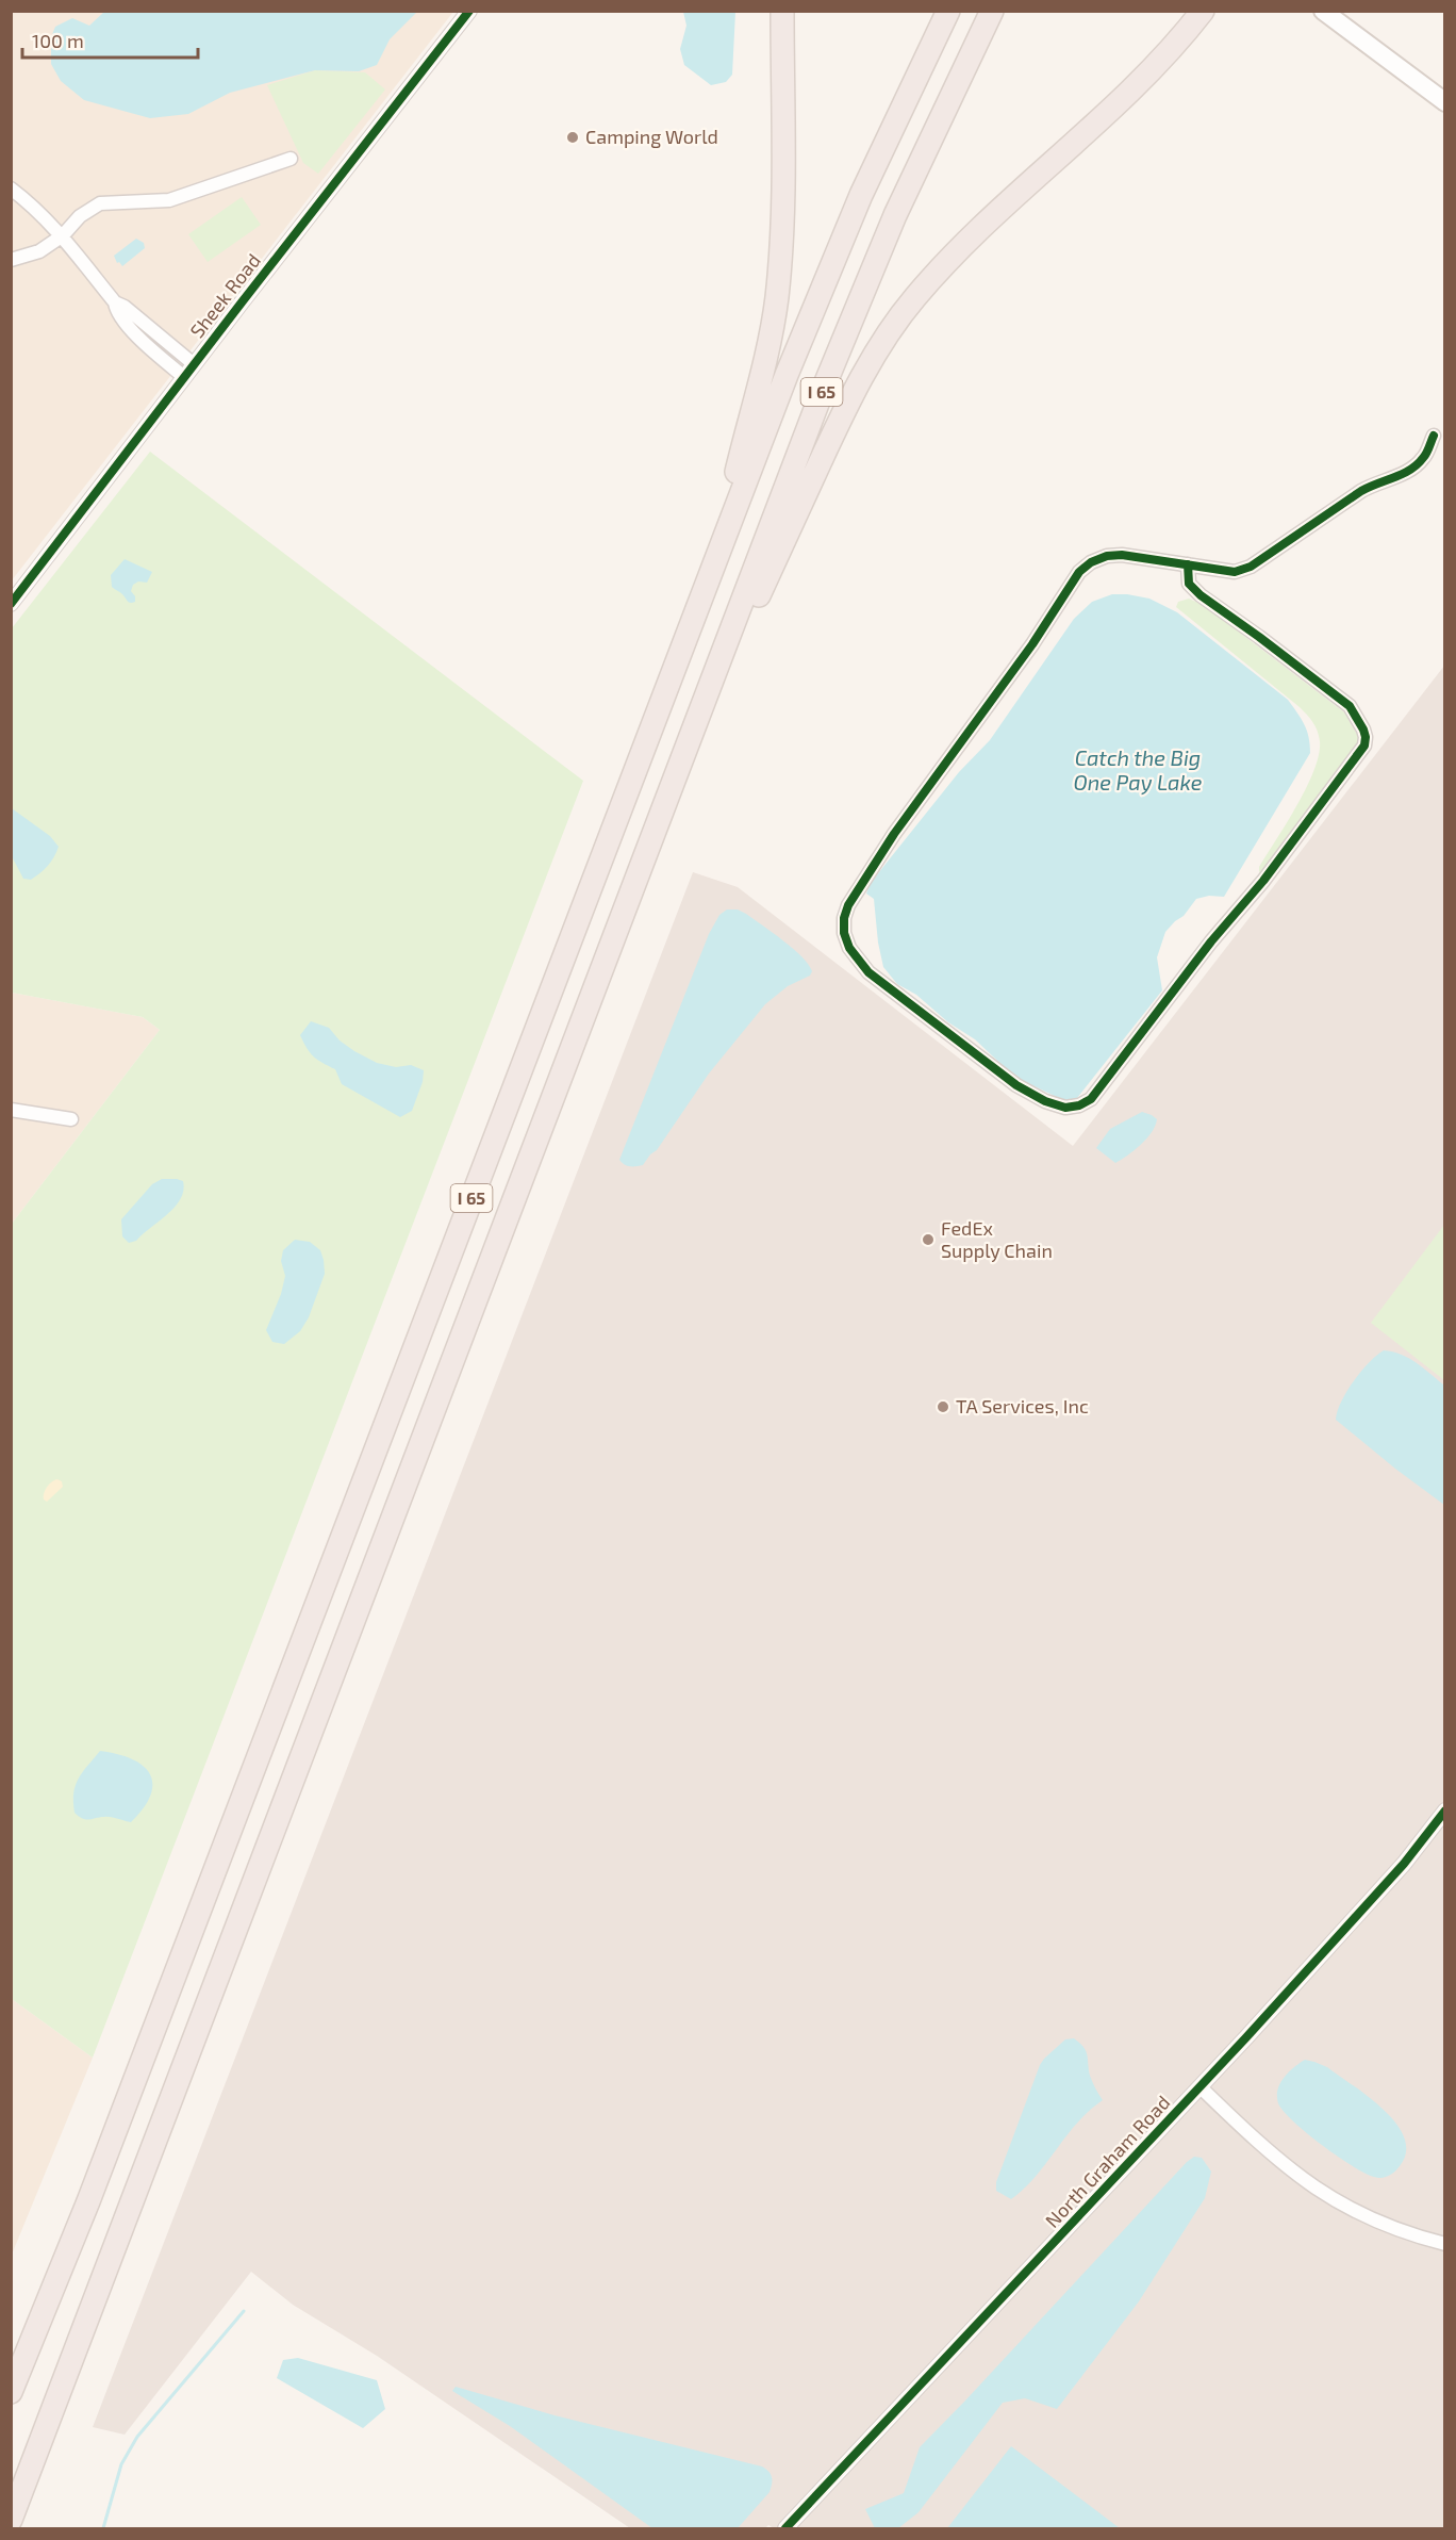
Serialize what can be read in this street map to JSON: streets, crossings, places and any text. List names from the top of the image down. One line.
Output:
{"streets":{"highway":["I 65"],"street":["Sheek Road","North Graham Road"]},"water":["Catch the Big One Pay Lake"],"places":["Camping World","FedEx Supply Chain","TA Services, Inc"],"scale_bar":"100 m"}
